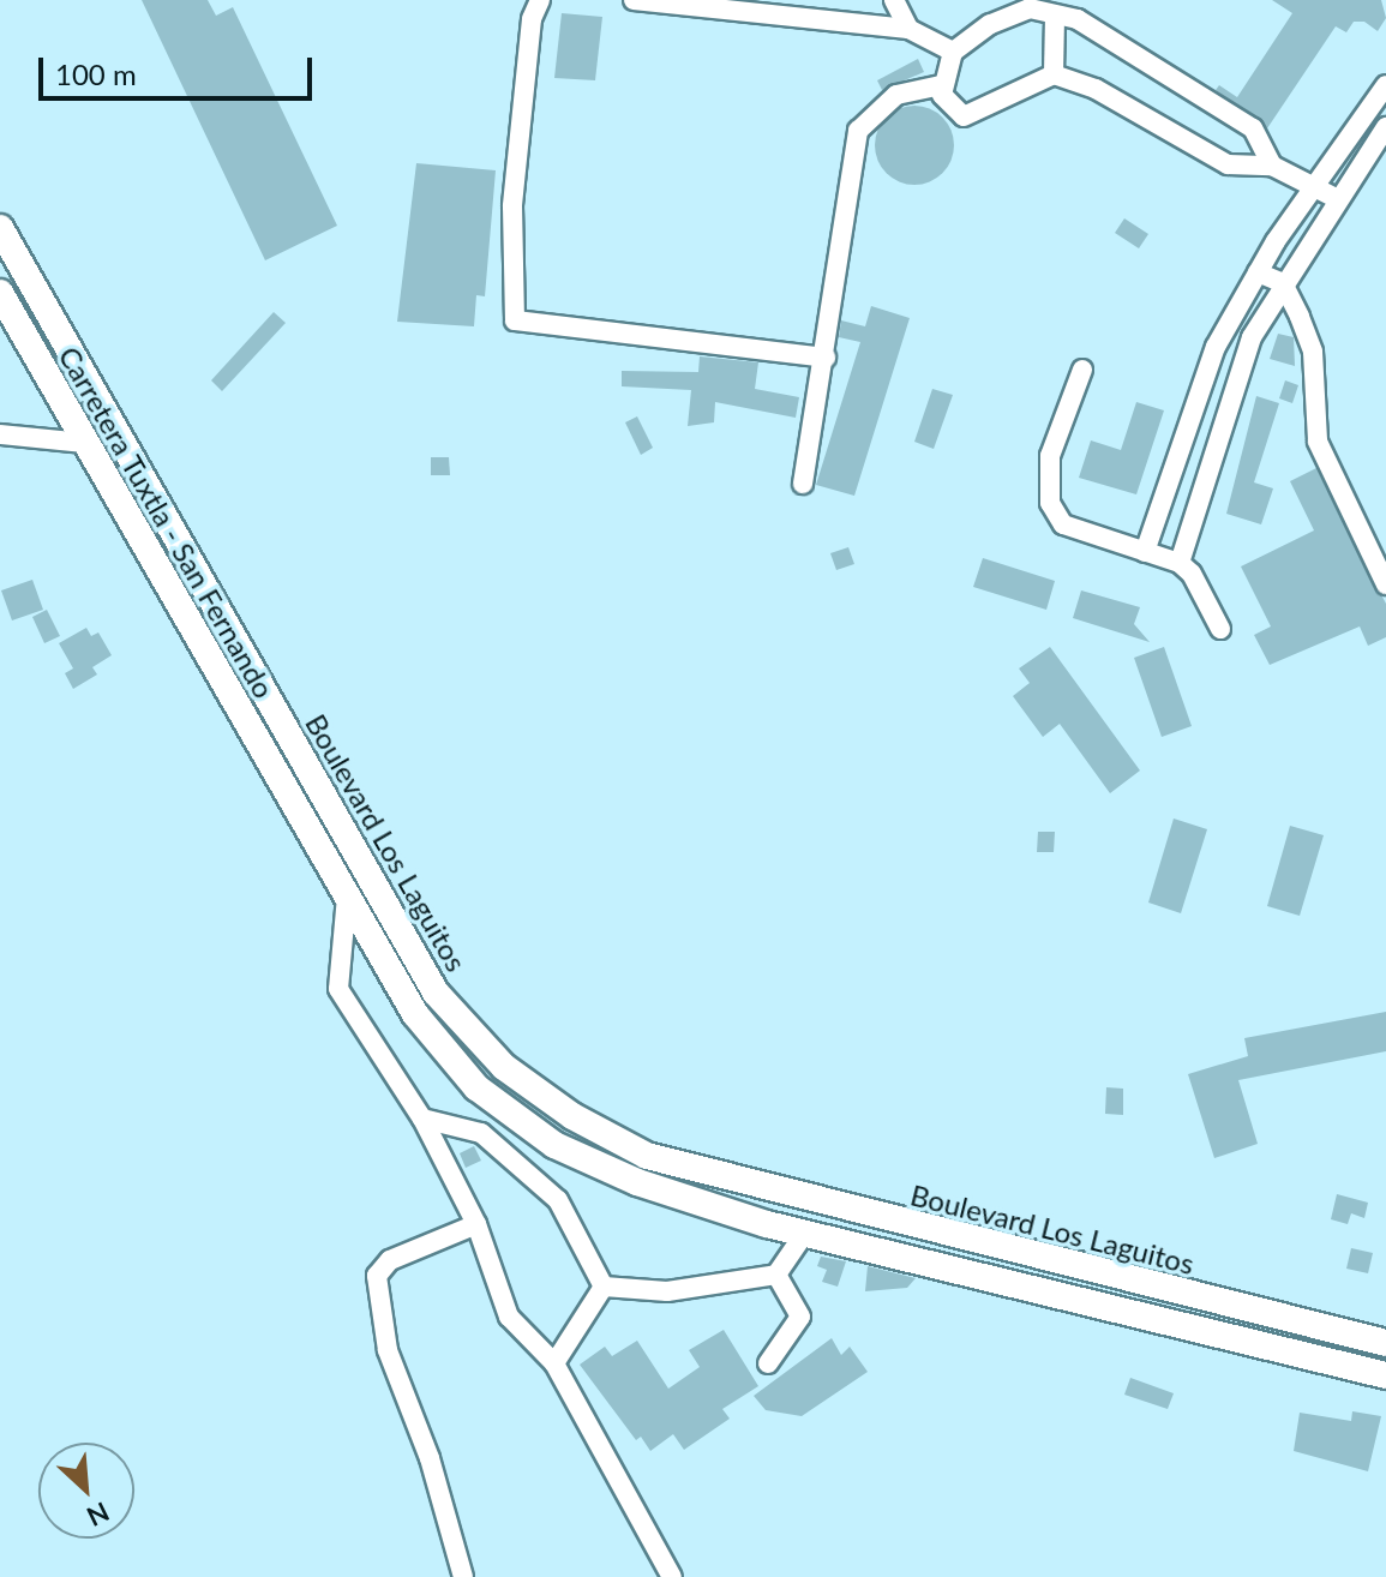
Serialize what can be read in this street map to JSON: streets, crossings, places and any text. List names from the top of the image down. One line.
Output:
{"streets":{"main road":["Carretera Tuxtla - San Fernando","Boulevard Los Laguitos"]},"scale_bar":"100 m","north":"bottom right"}
